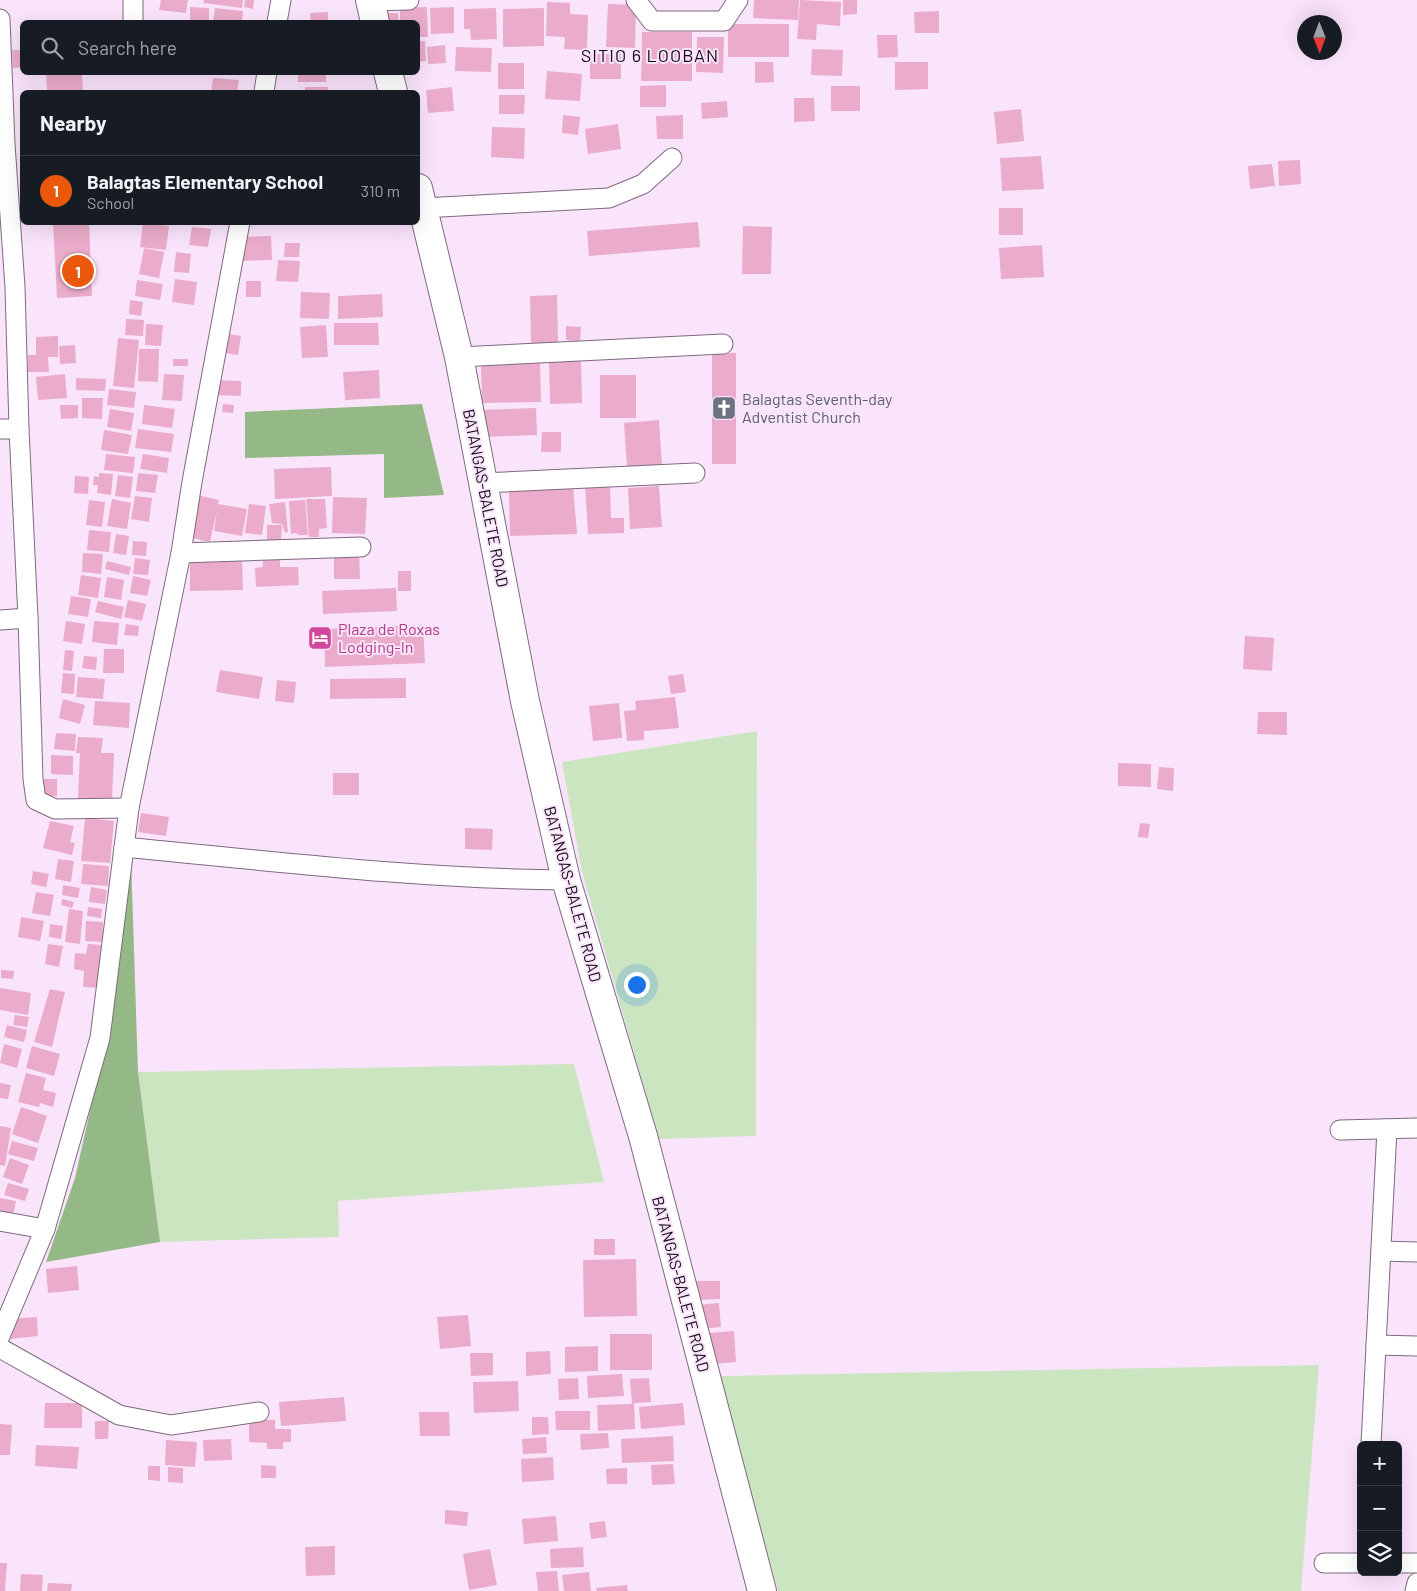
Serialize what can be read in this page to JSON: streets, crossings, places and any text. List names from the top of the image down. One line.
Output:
{"streets":{"main road":["BATANGAS-BALETE ROAD"]},"districts":["SITIO 6 LOOBAN"],"places":{"church":["Balagtas Seventh-day Adventist Church"],"hotel":["Plaza de Roxas Lodging-In"]},"north":"bottom","page":{"search":"Search here","heading":"Nearby","list":[{"mark":"1","name":"Balagtas Elementary School","note":"School","value":"310 m"}],"pins":"1","map_buttons":["+","−"]}}
